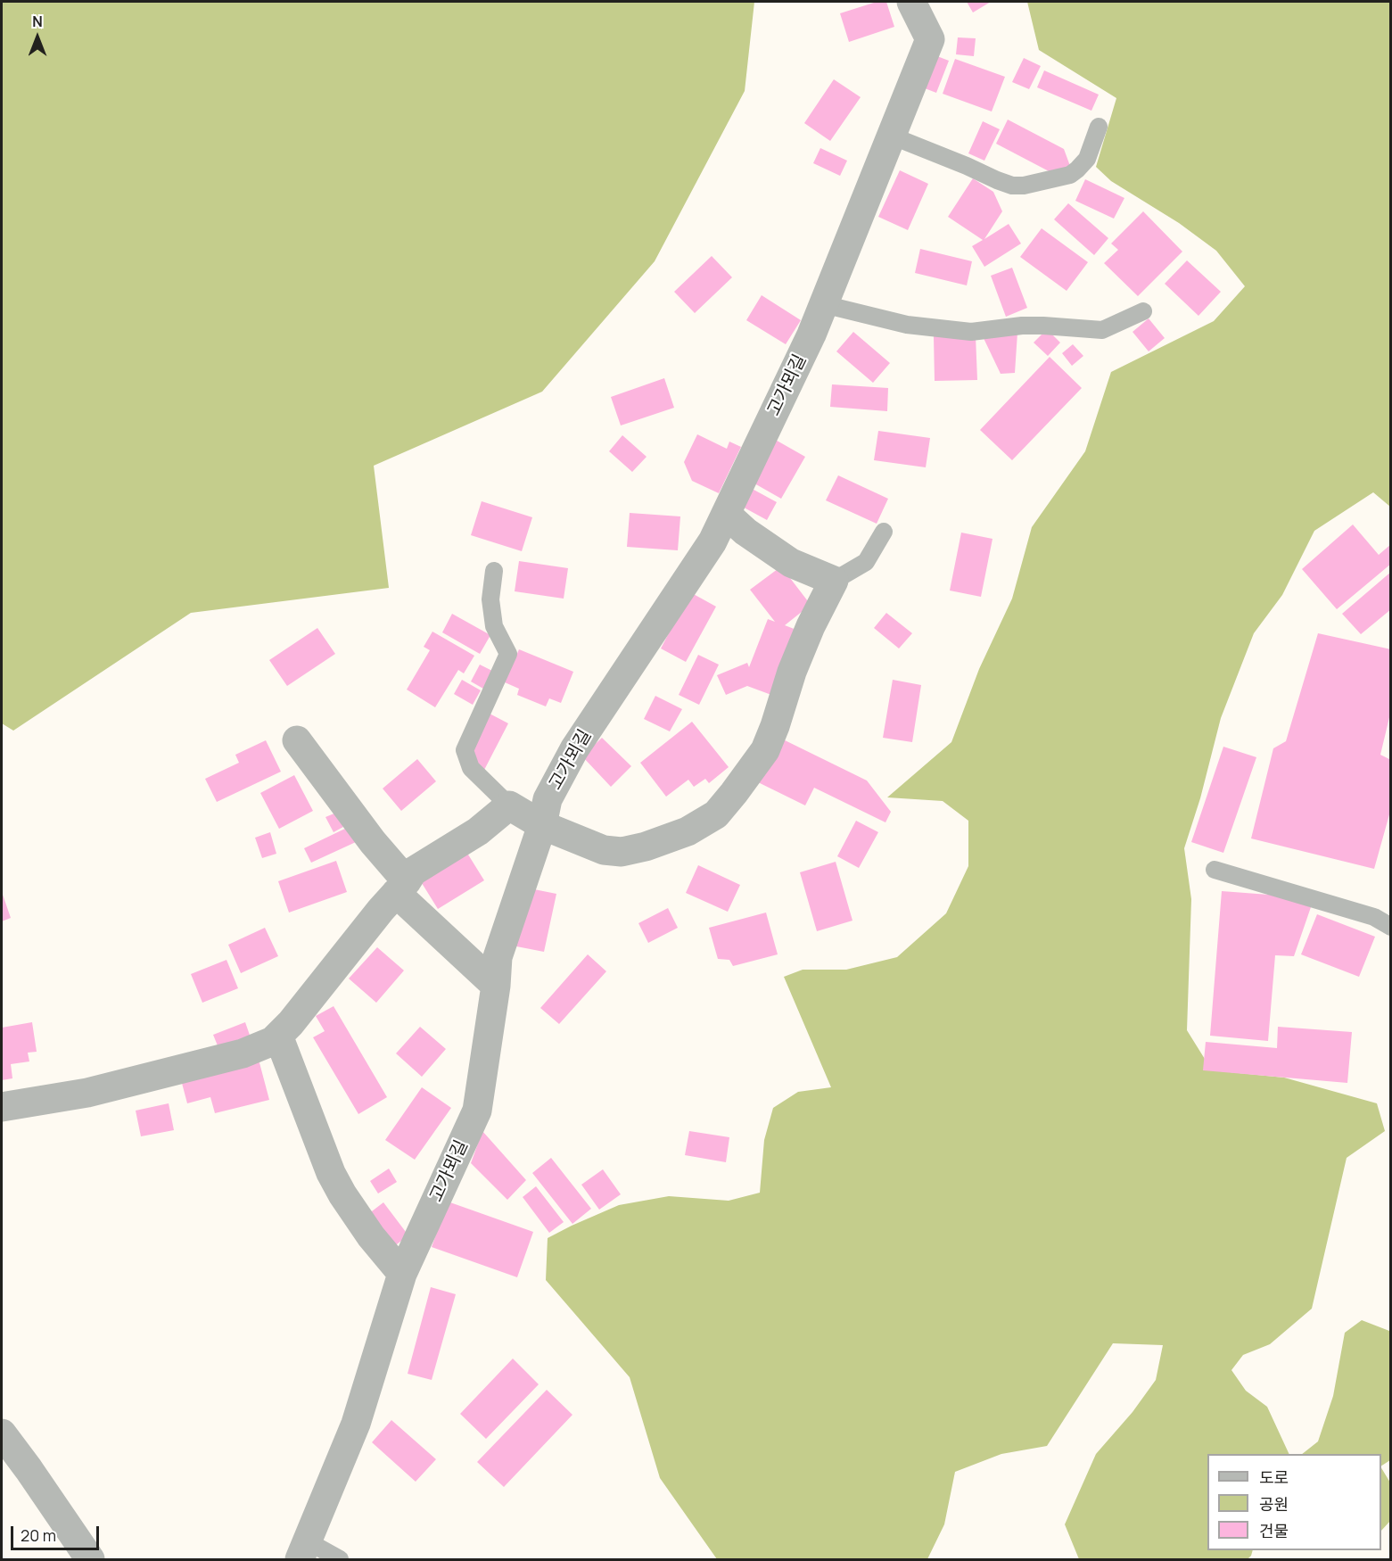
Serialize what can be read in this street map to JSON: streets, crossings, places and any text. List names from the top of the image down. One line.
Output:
{"streets":{"street":["고가뫼길"]},"legend":["도로","공원","건물"],"scale_bar":"20 m","north":"top"}
